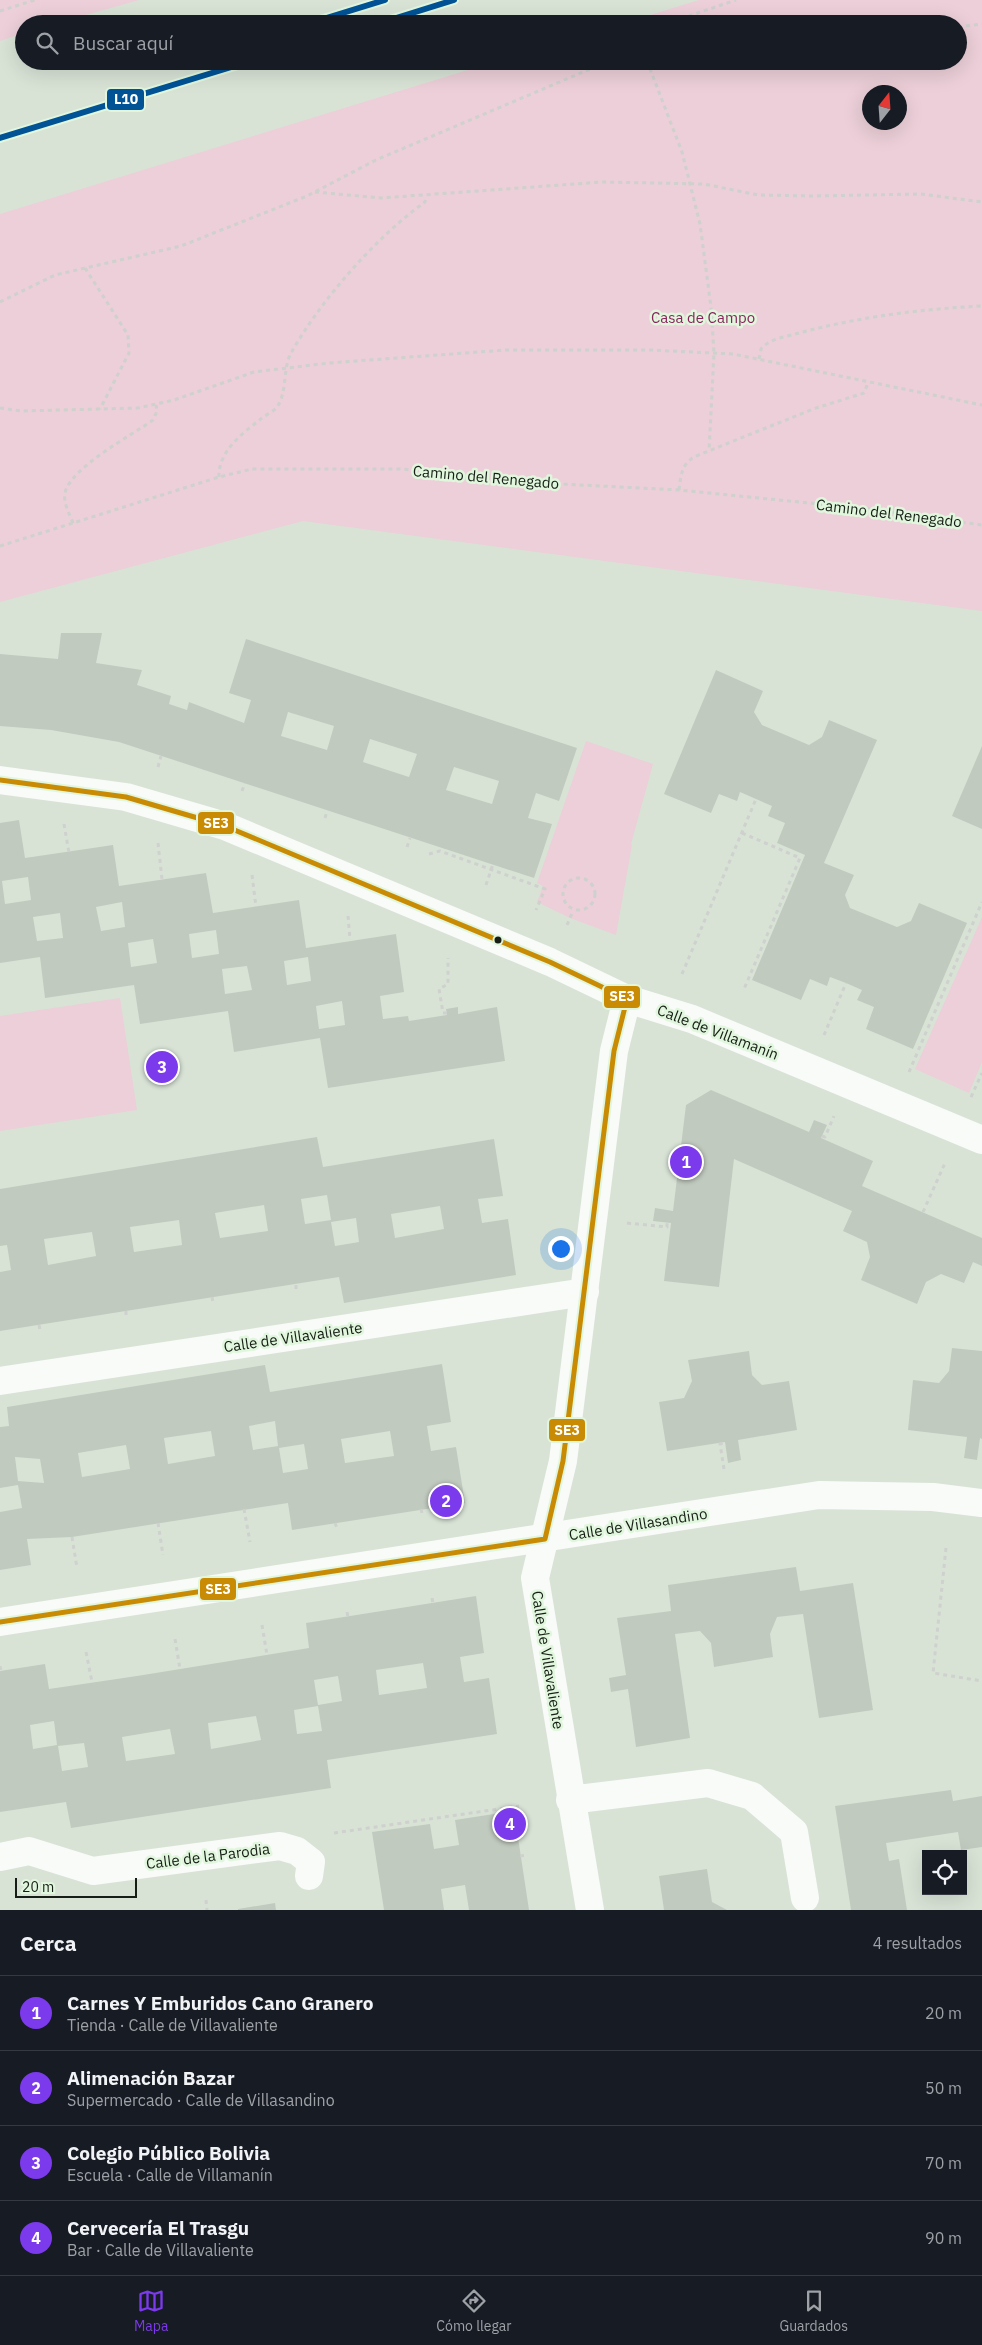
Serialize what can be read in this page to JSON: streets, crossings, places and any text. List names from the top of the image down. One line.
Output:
{"streets":{"street":["Calle de Villamanín","Calle de Villavaliente","Calle de Villasandino","Calle de la Parodia"],"path":["Camino del Renegado"]},"crossings":[["Calle de Villamanín","Calle de Villavaliente"],["Calle de Villavaliente","Calle de Villasandino"]],"parks":["Casa de Campo"],"lines":["transit line L10","transit line SE3"],"scale_bar":"20 m","north":"top","page":{"search":"Buscar aquí","pins":["3","1","2","4"],"scale":"20 m","heading":["Cerca","4 resultados"],"list":[{"mark":"1","name":"Carnes Y Emburidos Cano Granero","note":"Tienda · Calle de Villavaliente","value":"20 m"},{"mark":"2","name":"Alimenación Bazar","note":"Supermercado · Calle de Villasandino","value":"50 m"},{"mark":"3","name":"Colegio Público Bolivia","note":"Escuela · Calle de Villamanín","value":"70 m"},{"mark":"4","name":"Cervecería El Trasgu","note":"Bar · Calle de Villavaliente","value":"90 m"}],"nav":["Mapa","Cómo llegar","Guardados"]}}
